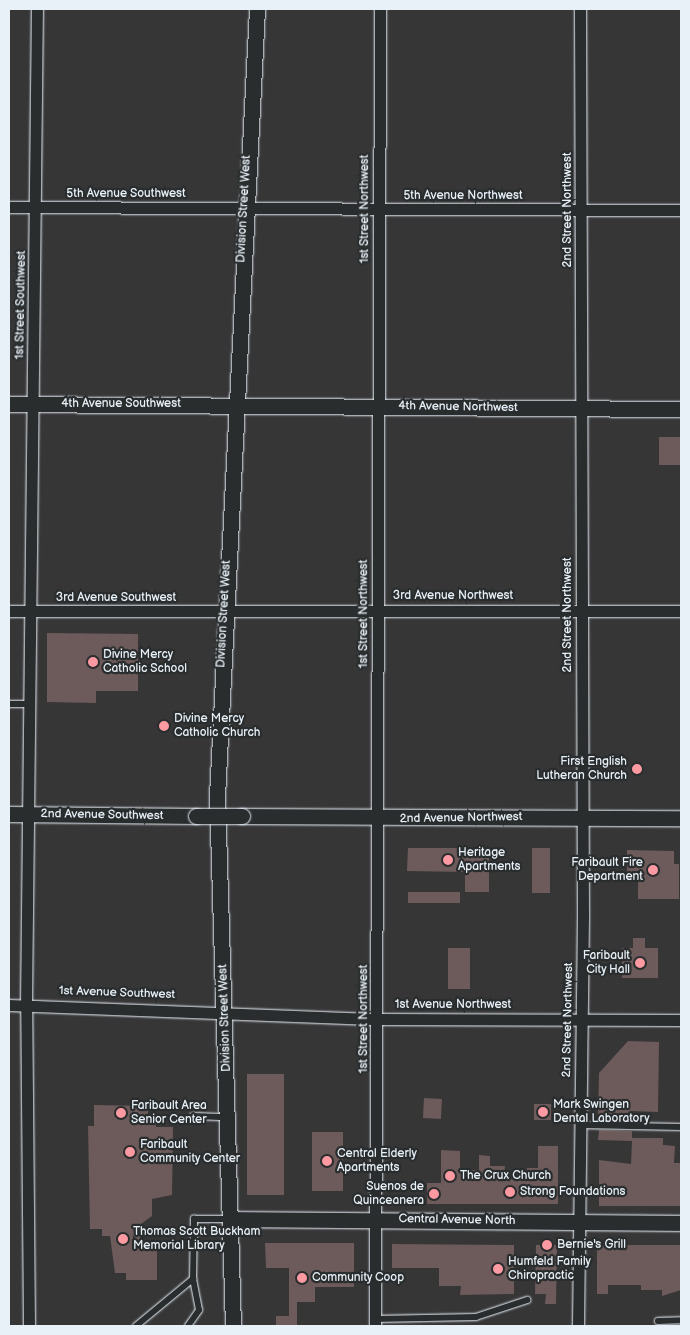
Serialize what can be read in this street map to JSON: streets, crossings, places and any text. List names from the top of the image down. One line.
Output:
{"streets":{"street":["5th Avenue Southwest","5th Avenue Northwest","Division Street West","1st Street Northwest","2nd Street Northwest","1st Street Southwest","4th Avenue Southwest","4th Avenue Northwest","3rd Avenue Northwest","3rd Avenue Southwest","2nd Avenue Southwest","2nd Avenue Northwest","1st Avenue Southwest","1st Avenue Northwest","Central Avenue North"]},"crossings":[["5th Avenue Southwest","5th Avenue Northwest"],["5th Avenue Southwest","Division Street West"],["5th Avenue Southwest","1st Street Southwest"],["5th Avenue Northwest","Division Street West"],["5th Avenue Northwest","1st Street Northwest"],["5th Avenue Northwest","2nd Street Northwest"],["Division Street West","4th Avenue Southwest"],["Division Street West","4th Avenue Northwest"],["Division Street West","3rd Avenue Northwest"],["Division Street West","3rd Avenue Southwest"],["Division Street West","1st Avenue Southwest"],["Division Street West","1st Avenue Northwest"],["Division Street West","Central Avenue North"],["1st Street Northwest","4th Avenue Northwest"],["1st Street Northwest","3rd Avenue Northwest"],["1st Street Northwest","2nd Avenue Northwest"],["1st Street Northwest","1st Avenue Northwest"],["1st Street Northwest","Central Avenue North"],["2nd Street Northwest","4th Avenue Northwest"],["2nd Street Northwest","3rd Avenue Northwest"],["2nd Street Northwest","2nd Avenue Northwest"],["2nd Street Northwest","1st Avenue Northwest"],["2nd Street Northwest","Central Avenue North"],["1st Street Southwest","4th Avenue Southwest"],["1st Street Southwest","3rd Avenue Southwest"],["1st Street Southwest","2nd Avenue Southwest"],["1st Street Southwest","1st Avenue Southwest"],["4th Avenue Southwest","4th Avenue Northwest"],["3rd Avenue Northwest","3rd Avenue Southwest"],["2nd Avenue Southwest","2nd Avenue Northwest"],["1st Avenue Southwest","1st Avenue Northwest"]],"places":["Divine Mercy Catholic School","Divine Mercy Catholic Church","First English Lutheran Church","Heritage Apartments","Faribault Fire Department","Faribault City Hall","Mark Swingen Dental Laboratory","Faribault Area Senior Center","Faribault Community Center","Central Elderly Apartments","The Crux Church","Strong Foundations","Suenos de Quinceanera","Thomas Scott Buckham Memorial Library","Bernie's Grill","Humfeld Family Chiropractic","Community Coop"]}
